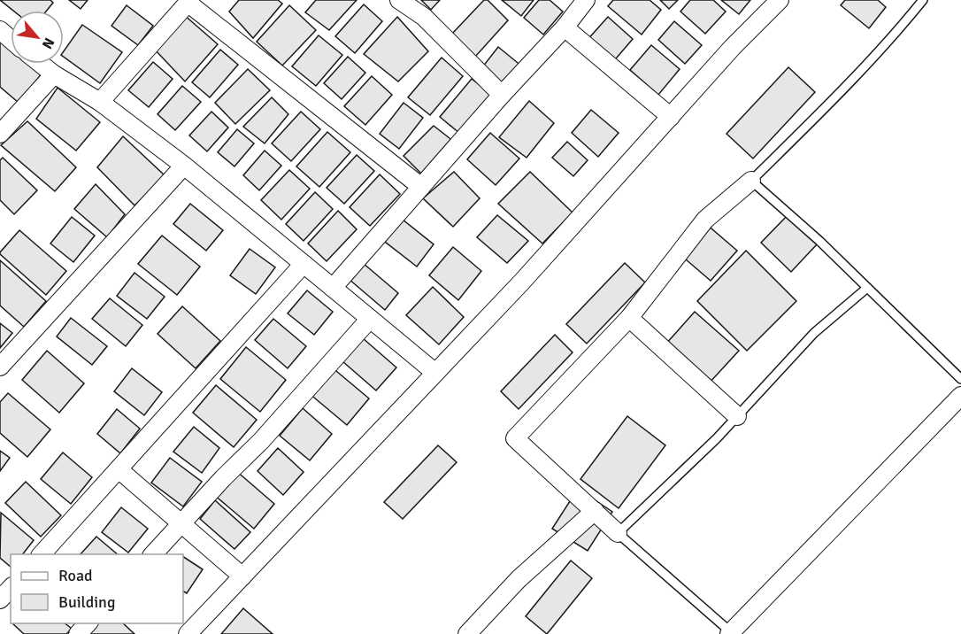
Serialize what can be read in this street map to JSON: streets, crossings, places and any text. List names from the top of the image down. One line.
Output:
{"legend":["Road","Building"],"north":"bottom right"}
